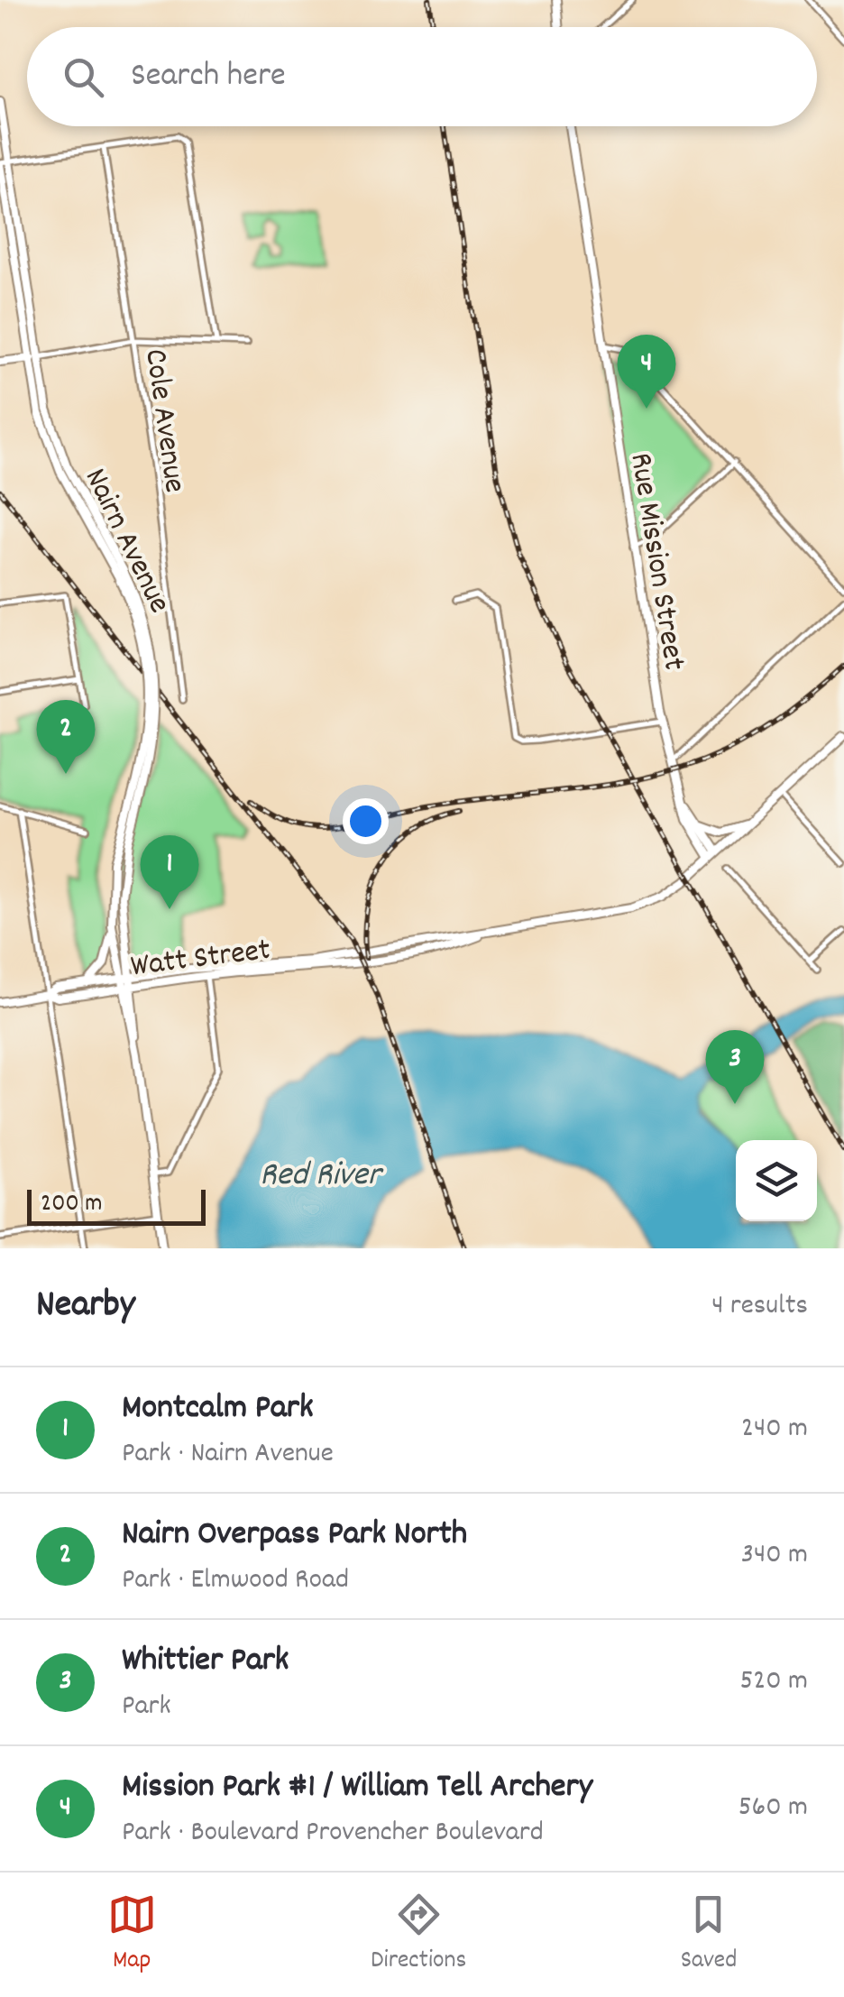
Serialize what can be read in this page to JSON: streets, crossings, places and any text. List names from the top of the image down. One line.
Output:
{"streets":{"main road":["Nairn Avenue","Rue Mission Street","Watt Street"],"street":["Cole Avenue"]},"crossings":[["Nairn Avenue","Watt Street"],["Rue Mission Street","Watt Street"]],"water":["Red River"],"scale_bar":"200 m","page":{"search":"Search here","pins":["4","2","1","3"],"scale":"200 m","heading":["Nearby","4 results"],"list":[{"mark":"1","name":"Montcalm Park","note":"Park · Nairn Avenue","value":"240 m"},{"mark":"2","name":"Nairn Overpass Park North","note":"Park · Elmwood Road","value":"340 m"},{"mark":"3","name":"Whittier Park","note":"Park","value":"520 m"},{"mark":"4","name":"Mission Park #1 / William Tell Archery","note":"Park · Boulevard Provencher Boulevard","value":"560 m"}],"nav":["Map","Directions","Saved"]}}
